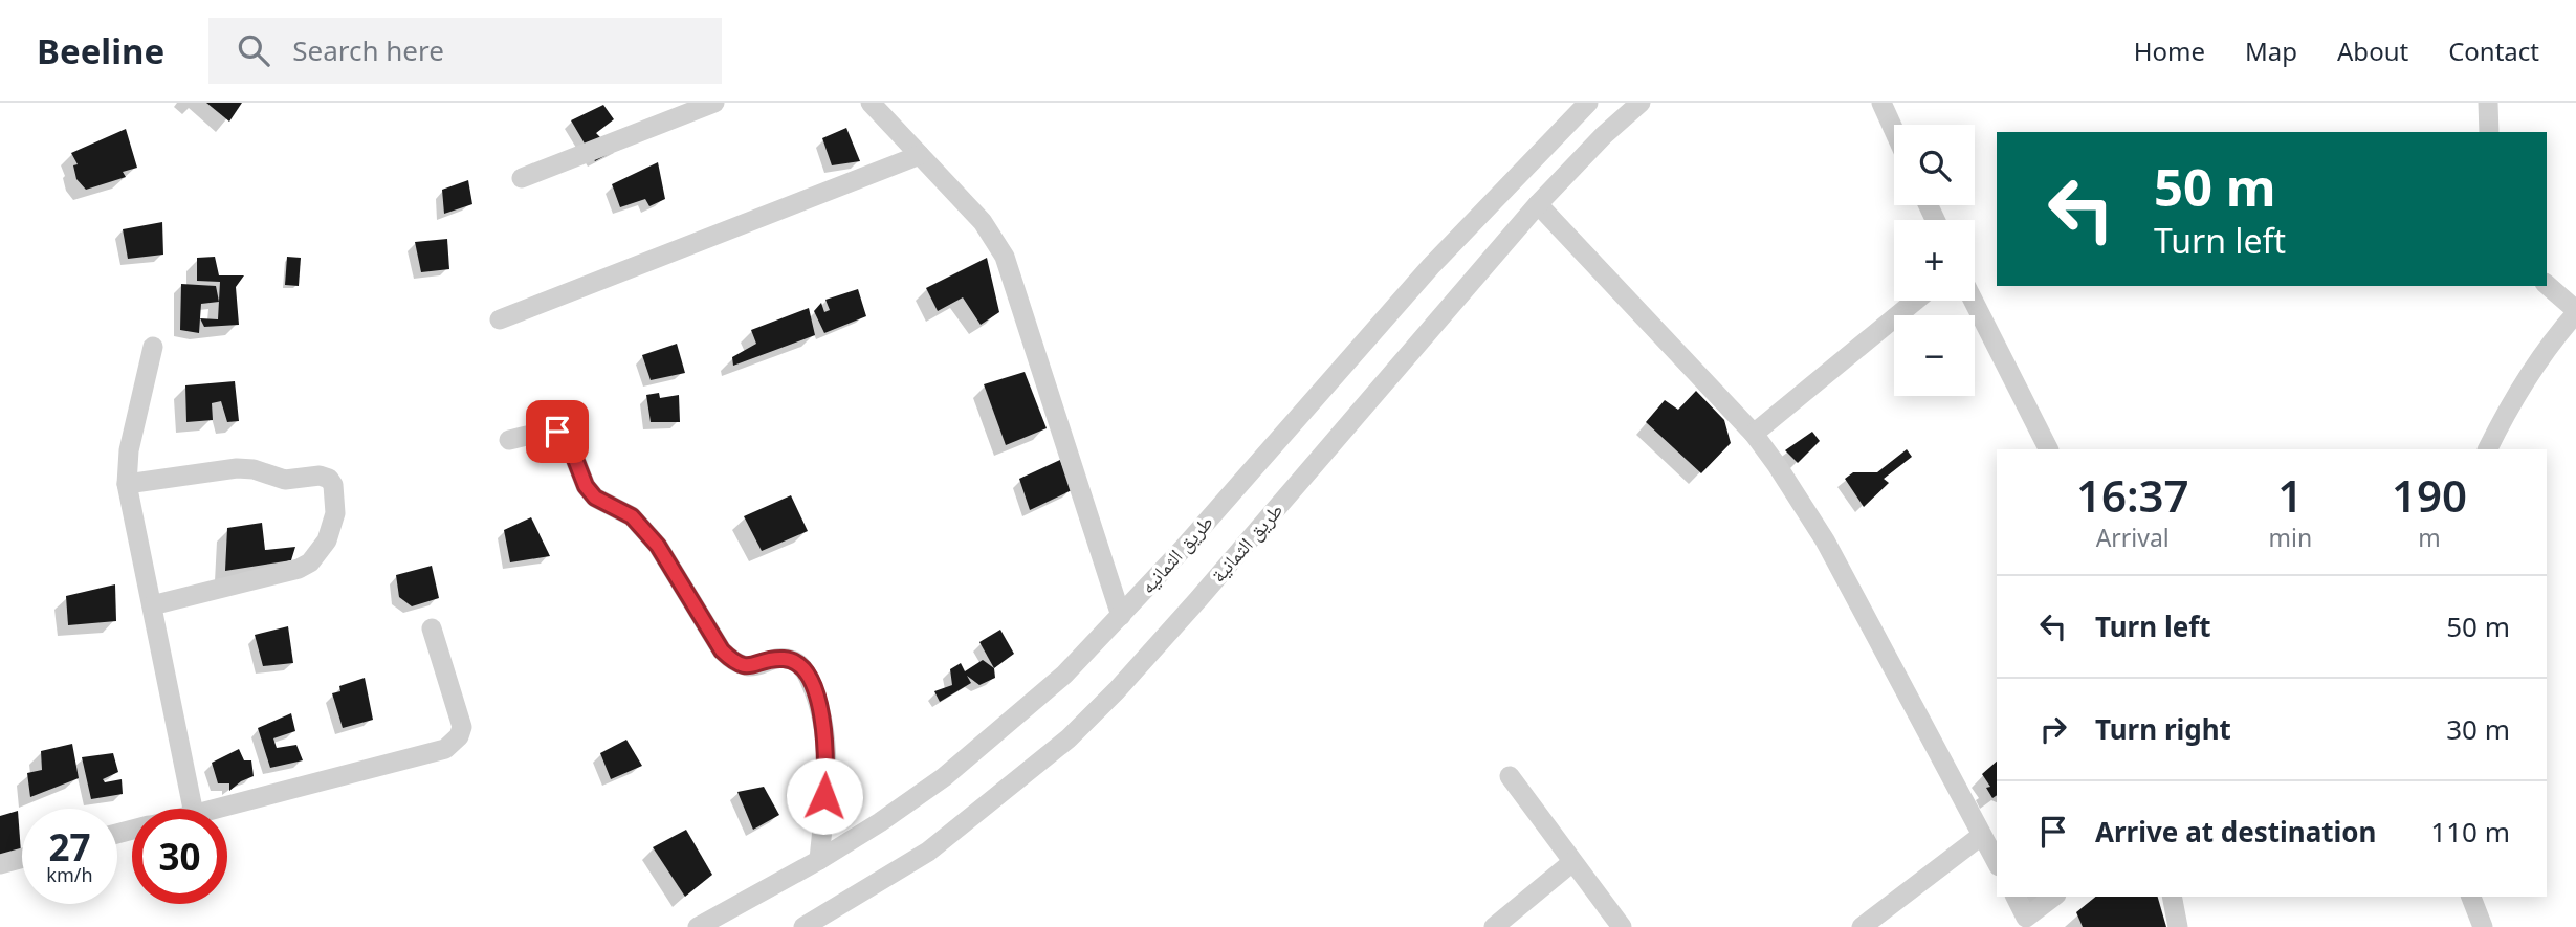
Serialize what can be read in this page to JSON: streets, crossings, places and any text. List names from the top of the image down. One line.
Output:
{"streets":{"street":["طريق الثمانية","طريق الثمانيه"]},"page":{"header":"Beeline","search":"Search here","nav":["Home","Map","About","Contact"],"map_buttons":["+","−"],"turn":["50 m","Turn left"],"eta":["16:37","Arrival","1","min","190","m"],"list":[{"name":"Turn left","value":"50 m"},{"name":"Turn right","value":"30 m"},{"name":"Arrive at destination","value":"110 m"}],"speed":"27 km/h","limit":"30"}}
